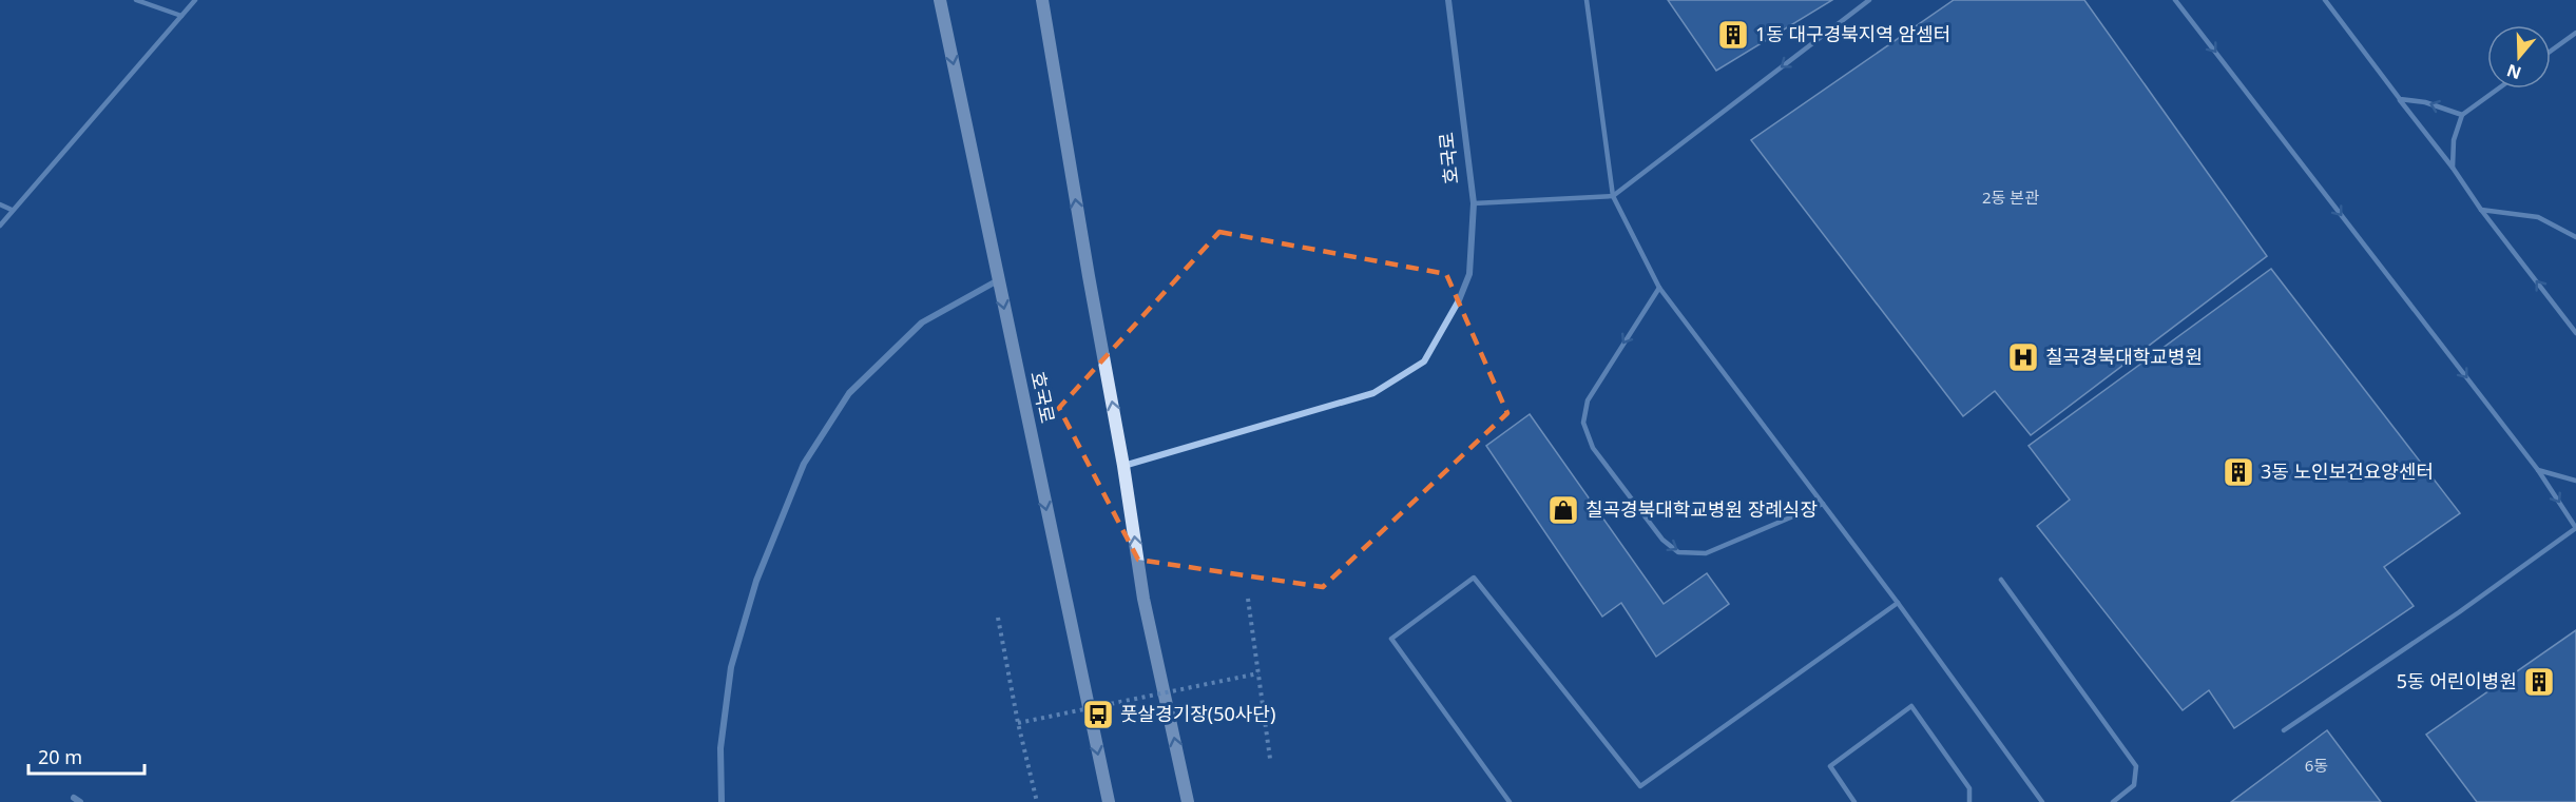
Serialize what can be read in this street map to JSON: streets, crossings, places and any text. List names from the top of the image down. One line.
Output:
{"streets":{"main road":["호국로"]},"places":{"building":["1동 대구경북지역 암셈터","3동 노인보건요양센터","5동 어린이병원"],"hospital":["칠곡경북대학교병원"],"shop":["칠곡경북대학교병원 장례식장"],"bus stop":["풋살경기장(50사단)"]},"house_numbers":["2동 본관","6동"],"scale_bar":"20 m","north":"bottom"}
